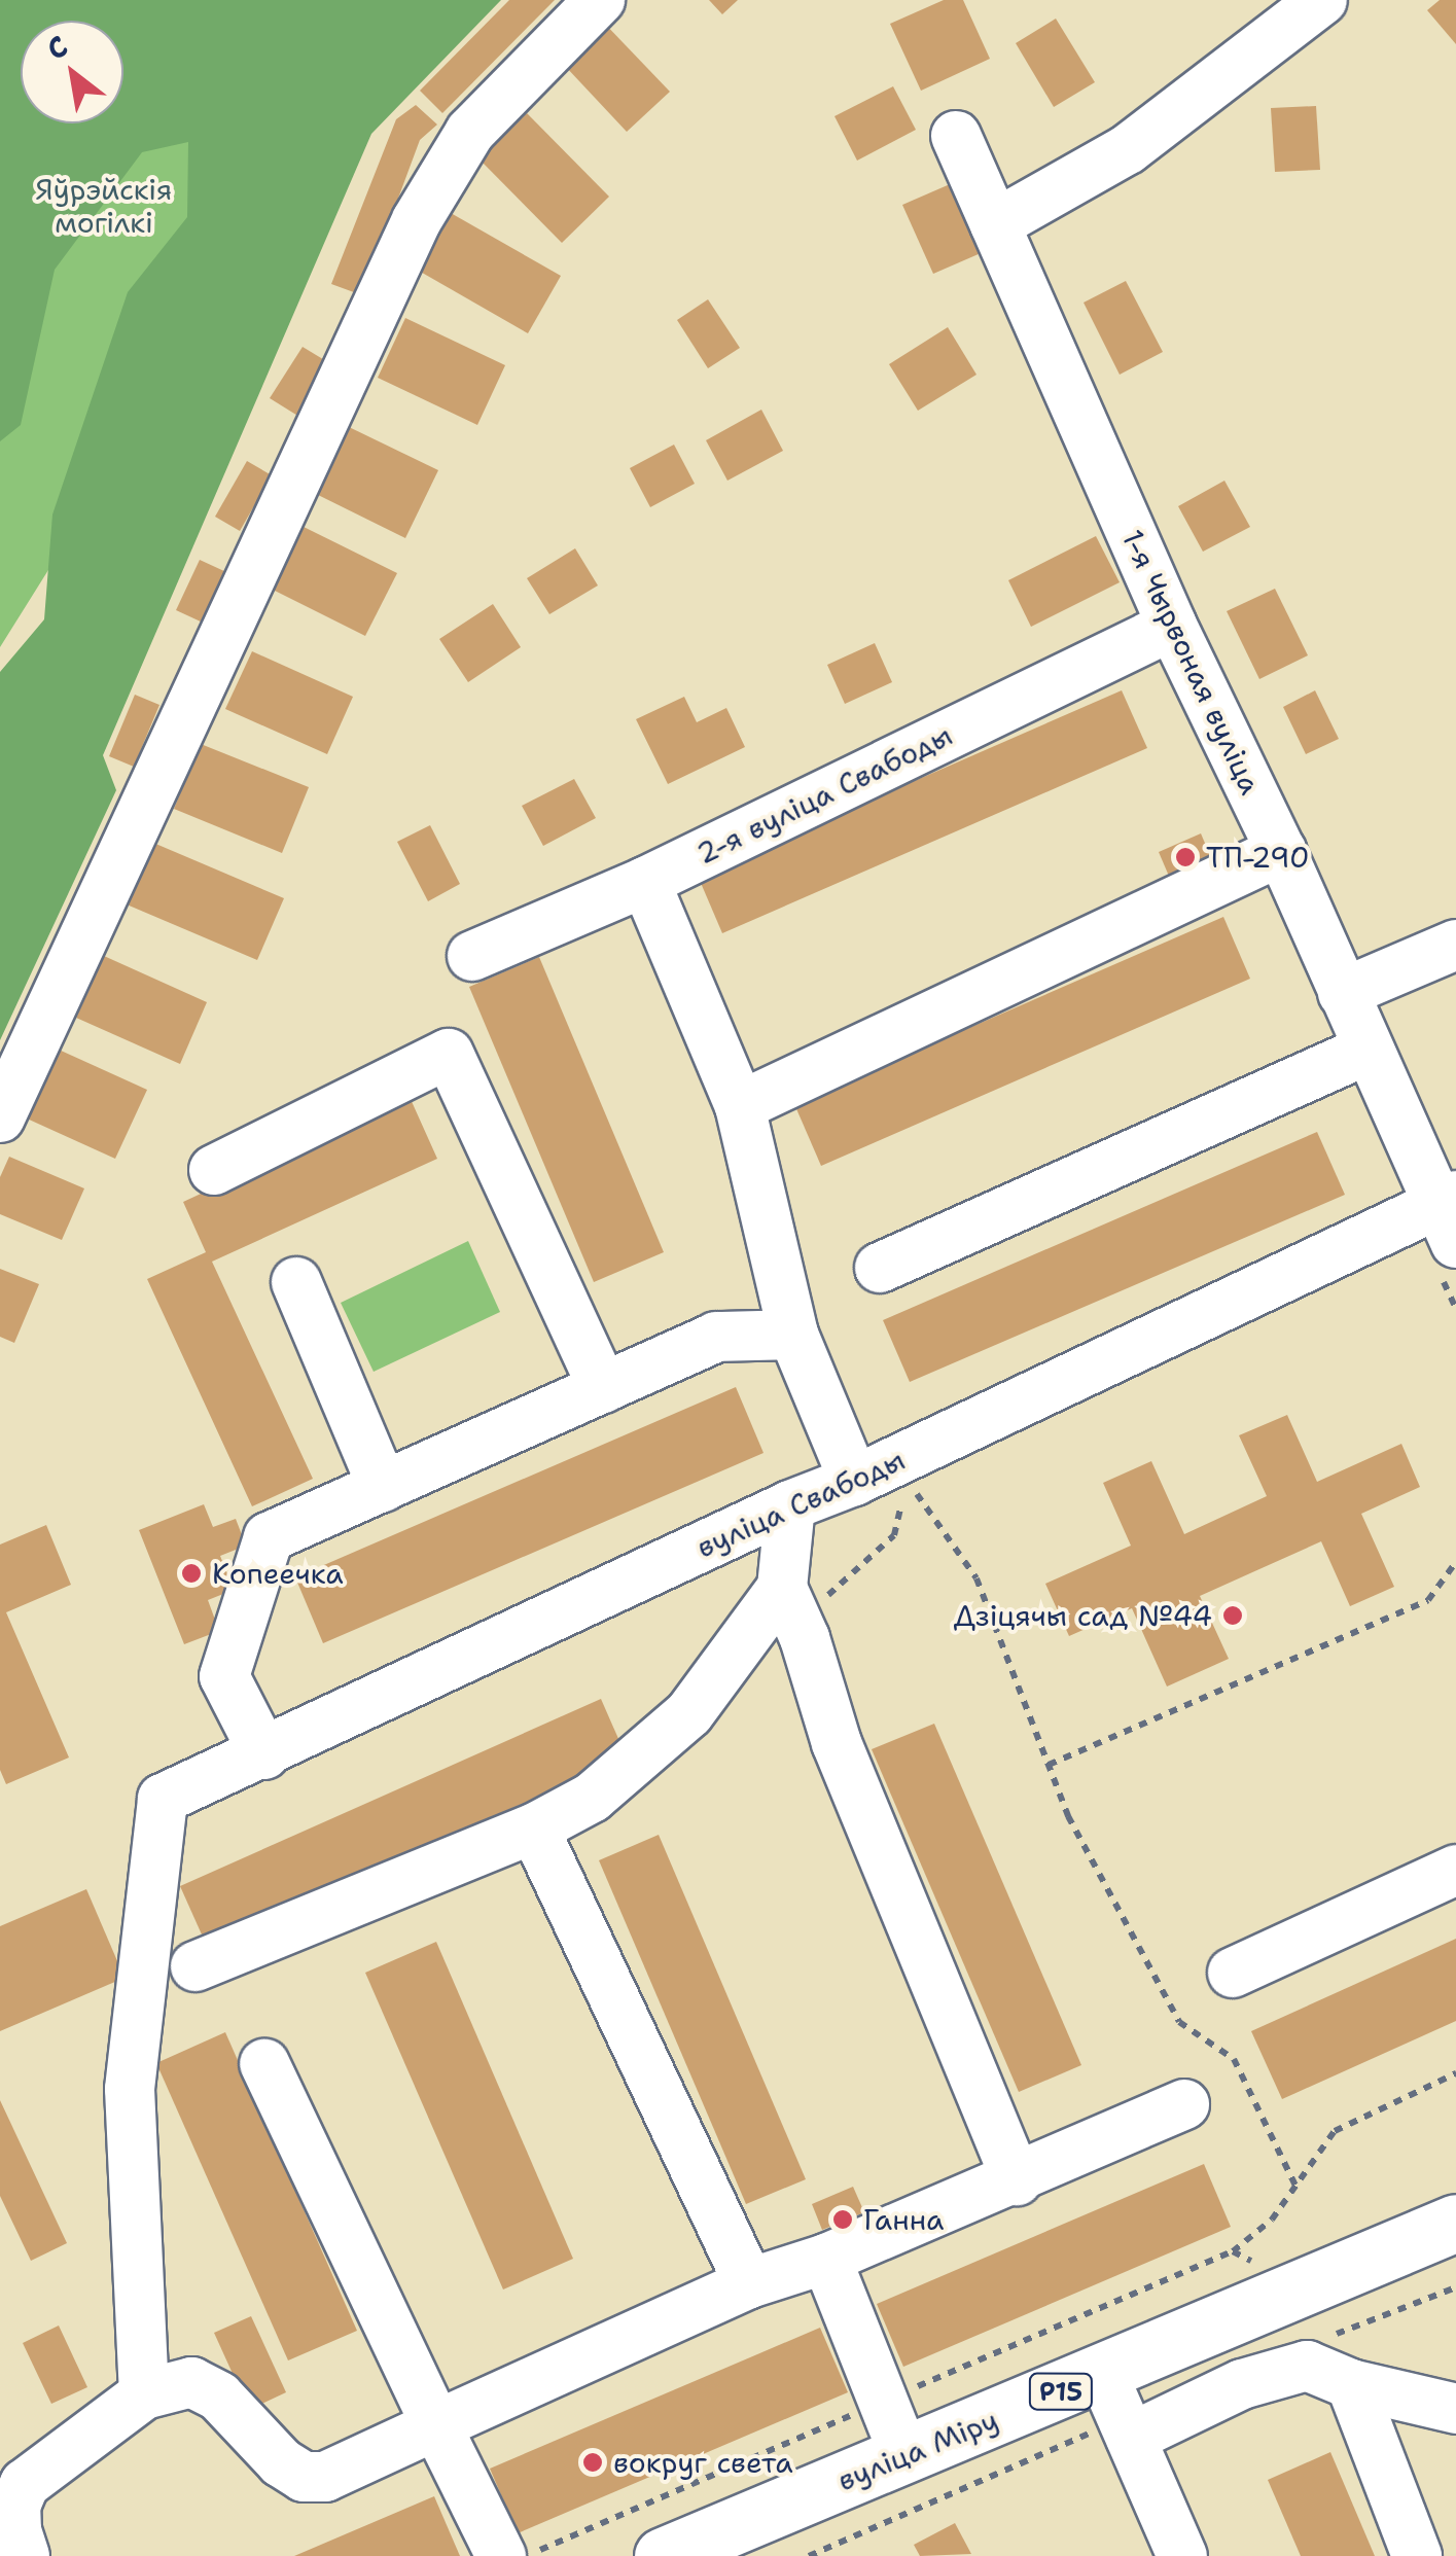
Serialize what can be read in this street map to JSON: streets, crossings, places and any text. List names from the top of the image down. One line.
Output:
{"streets":{"main road":["Р15","вуліца Міру"],"street":["1-я Чырвоная вуліца","2-я вуліца Свабоды","вуліца Свабоды"]},"crossings":[["1-я Чырвоная вуліца","2-я вуліца Свабоды"],["1-я Чырвоная вуліца","вуліца Свабоды"]],"parks":["Яўрэйскія могілкі"],"places":["ТП-290","Копеечка","Дзіцячы сад №44","Ганна","вокруг света"],"north":"top left"}
